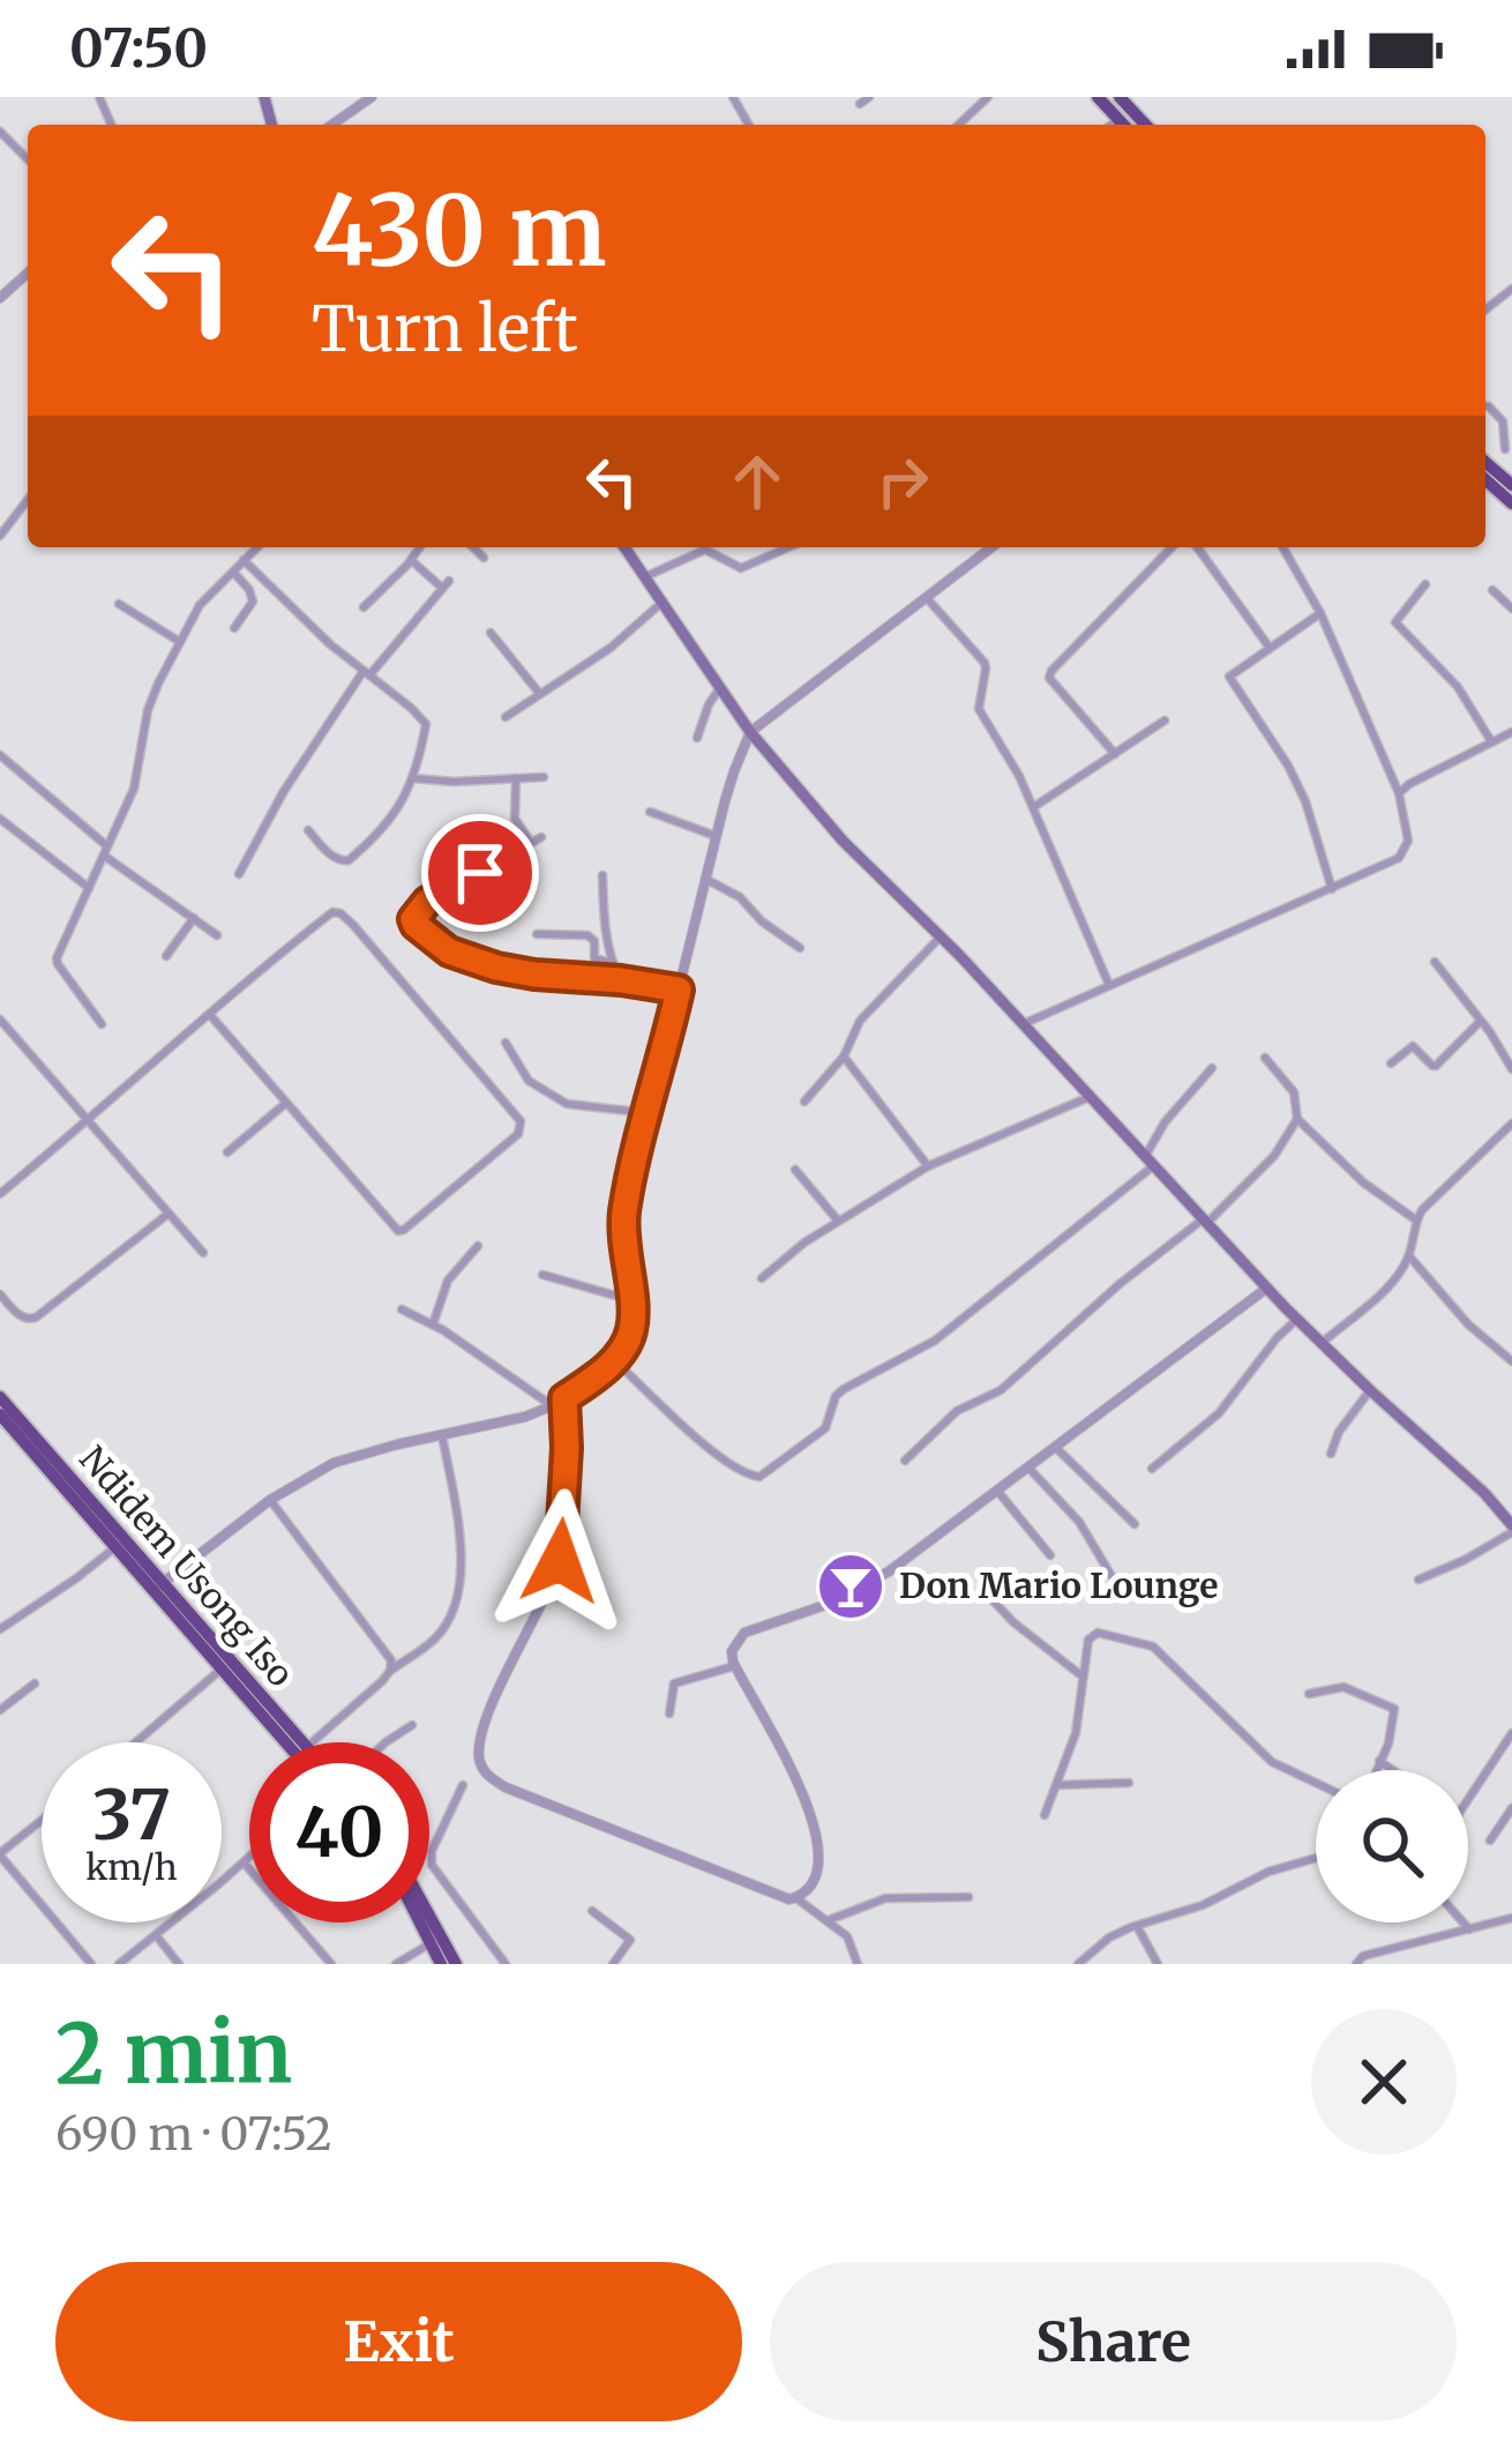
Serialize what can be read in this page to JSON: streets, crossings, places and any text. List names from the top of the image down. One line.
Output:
{"streets":{"highway":["Ndidem Usong Iso"]},"places":{"bar":["Don Mario Lounge"]},"page":{"status":"07:50","turn":["430 m","Turn left"],"speed":"37 km/h","limit":"40","heading":["2 min","690 m · 07:52"],"buttons":["Exit","Share"]}}
